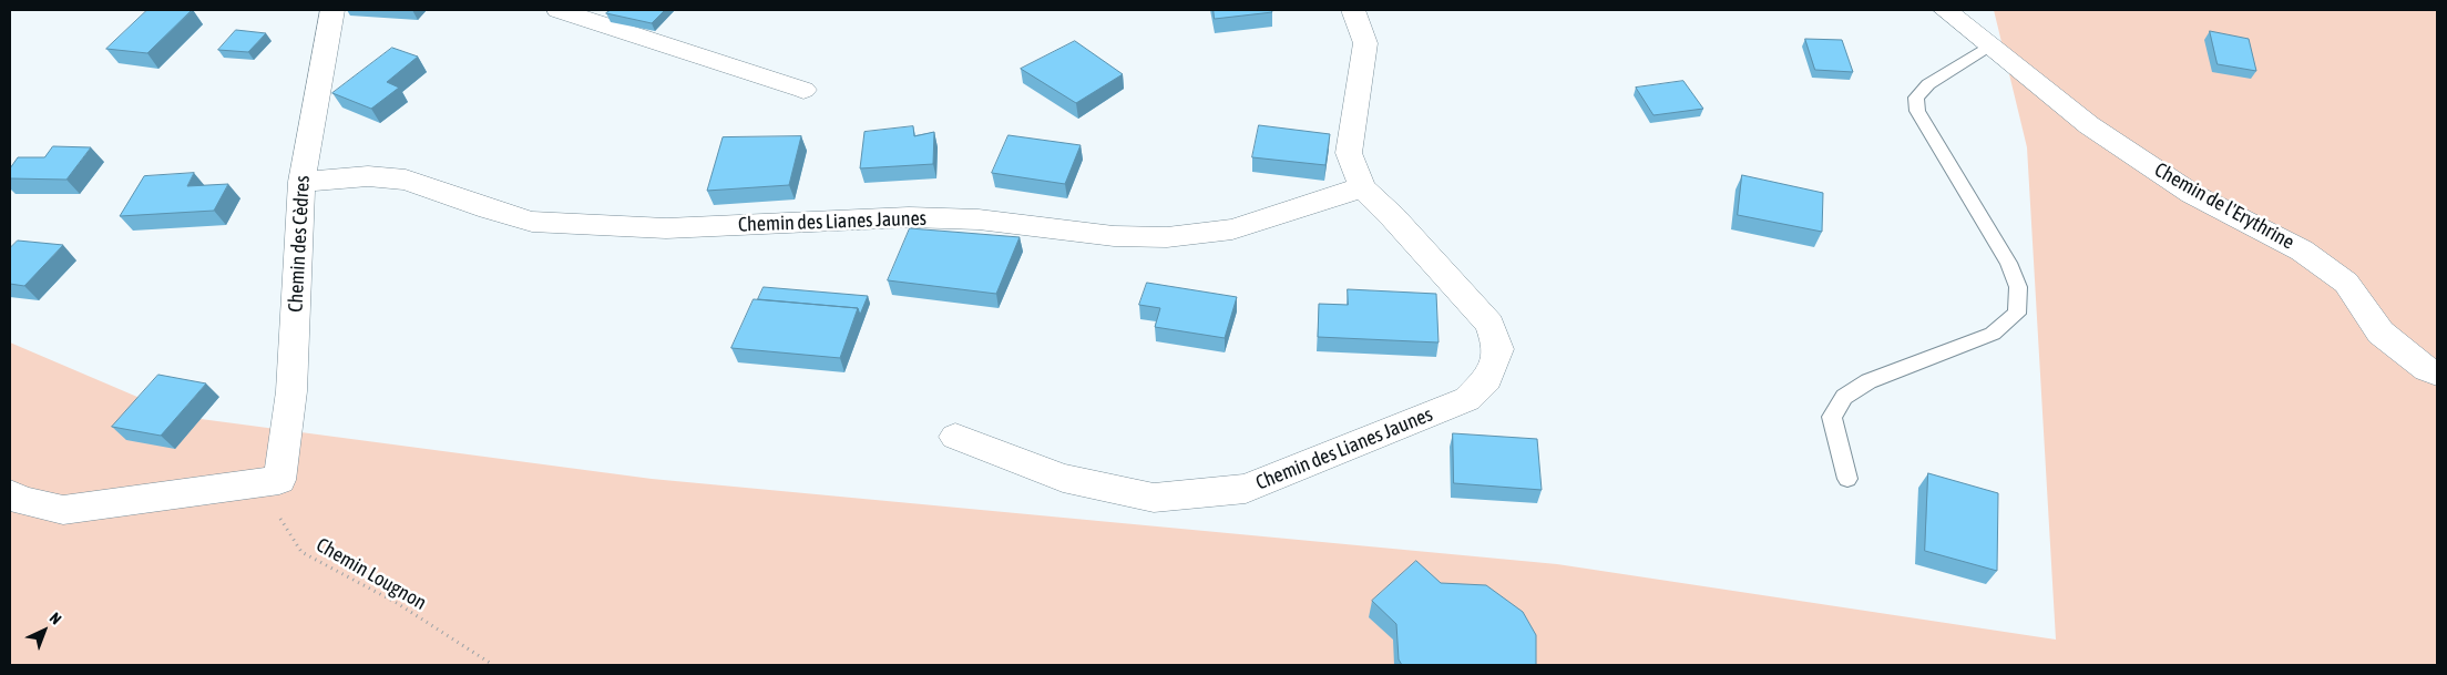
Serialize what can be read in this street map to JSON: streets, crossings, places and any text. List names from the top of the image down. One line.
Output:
{"streets":{"street":["Chemin de l'Erythrine","Chemin des Lianes Jaunes","Chemin des Cèdres"],"path":["Chemin Lougnon"]},"crossings":[["Chemin des Lianes Jaunes","Chemin des Cèdres"],["Chemin des Cèdres","Chemin Lougnon"]],"north":"top right"}
